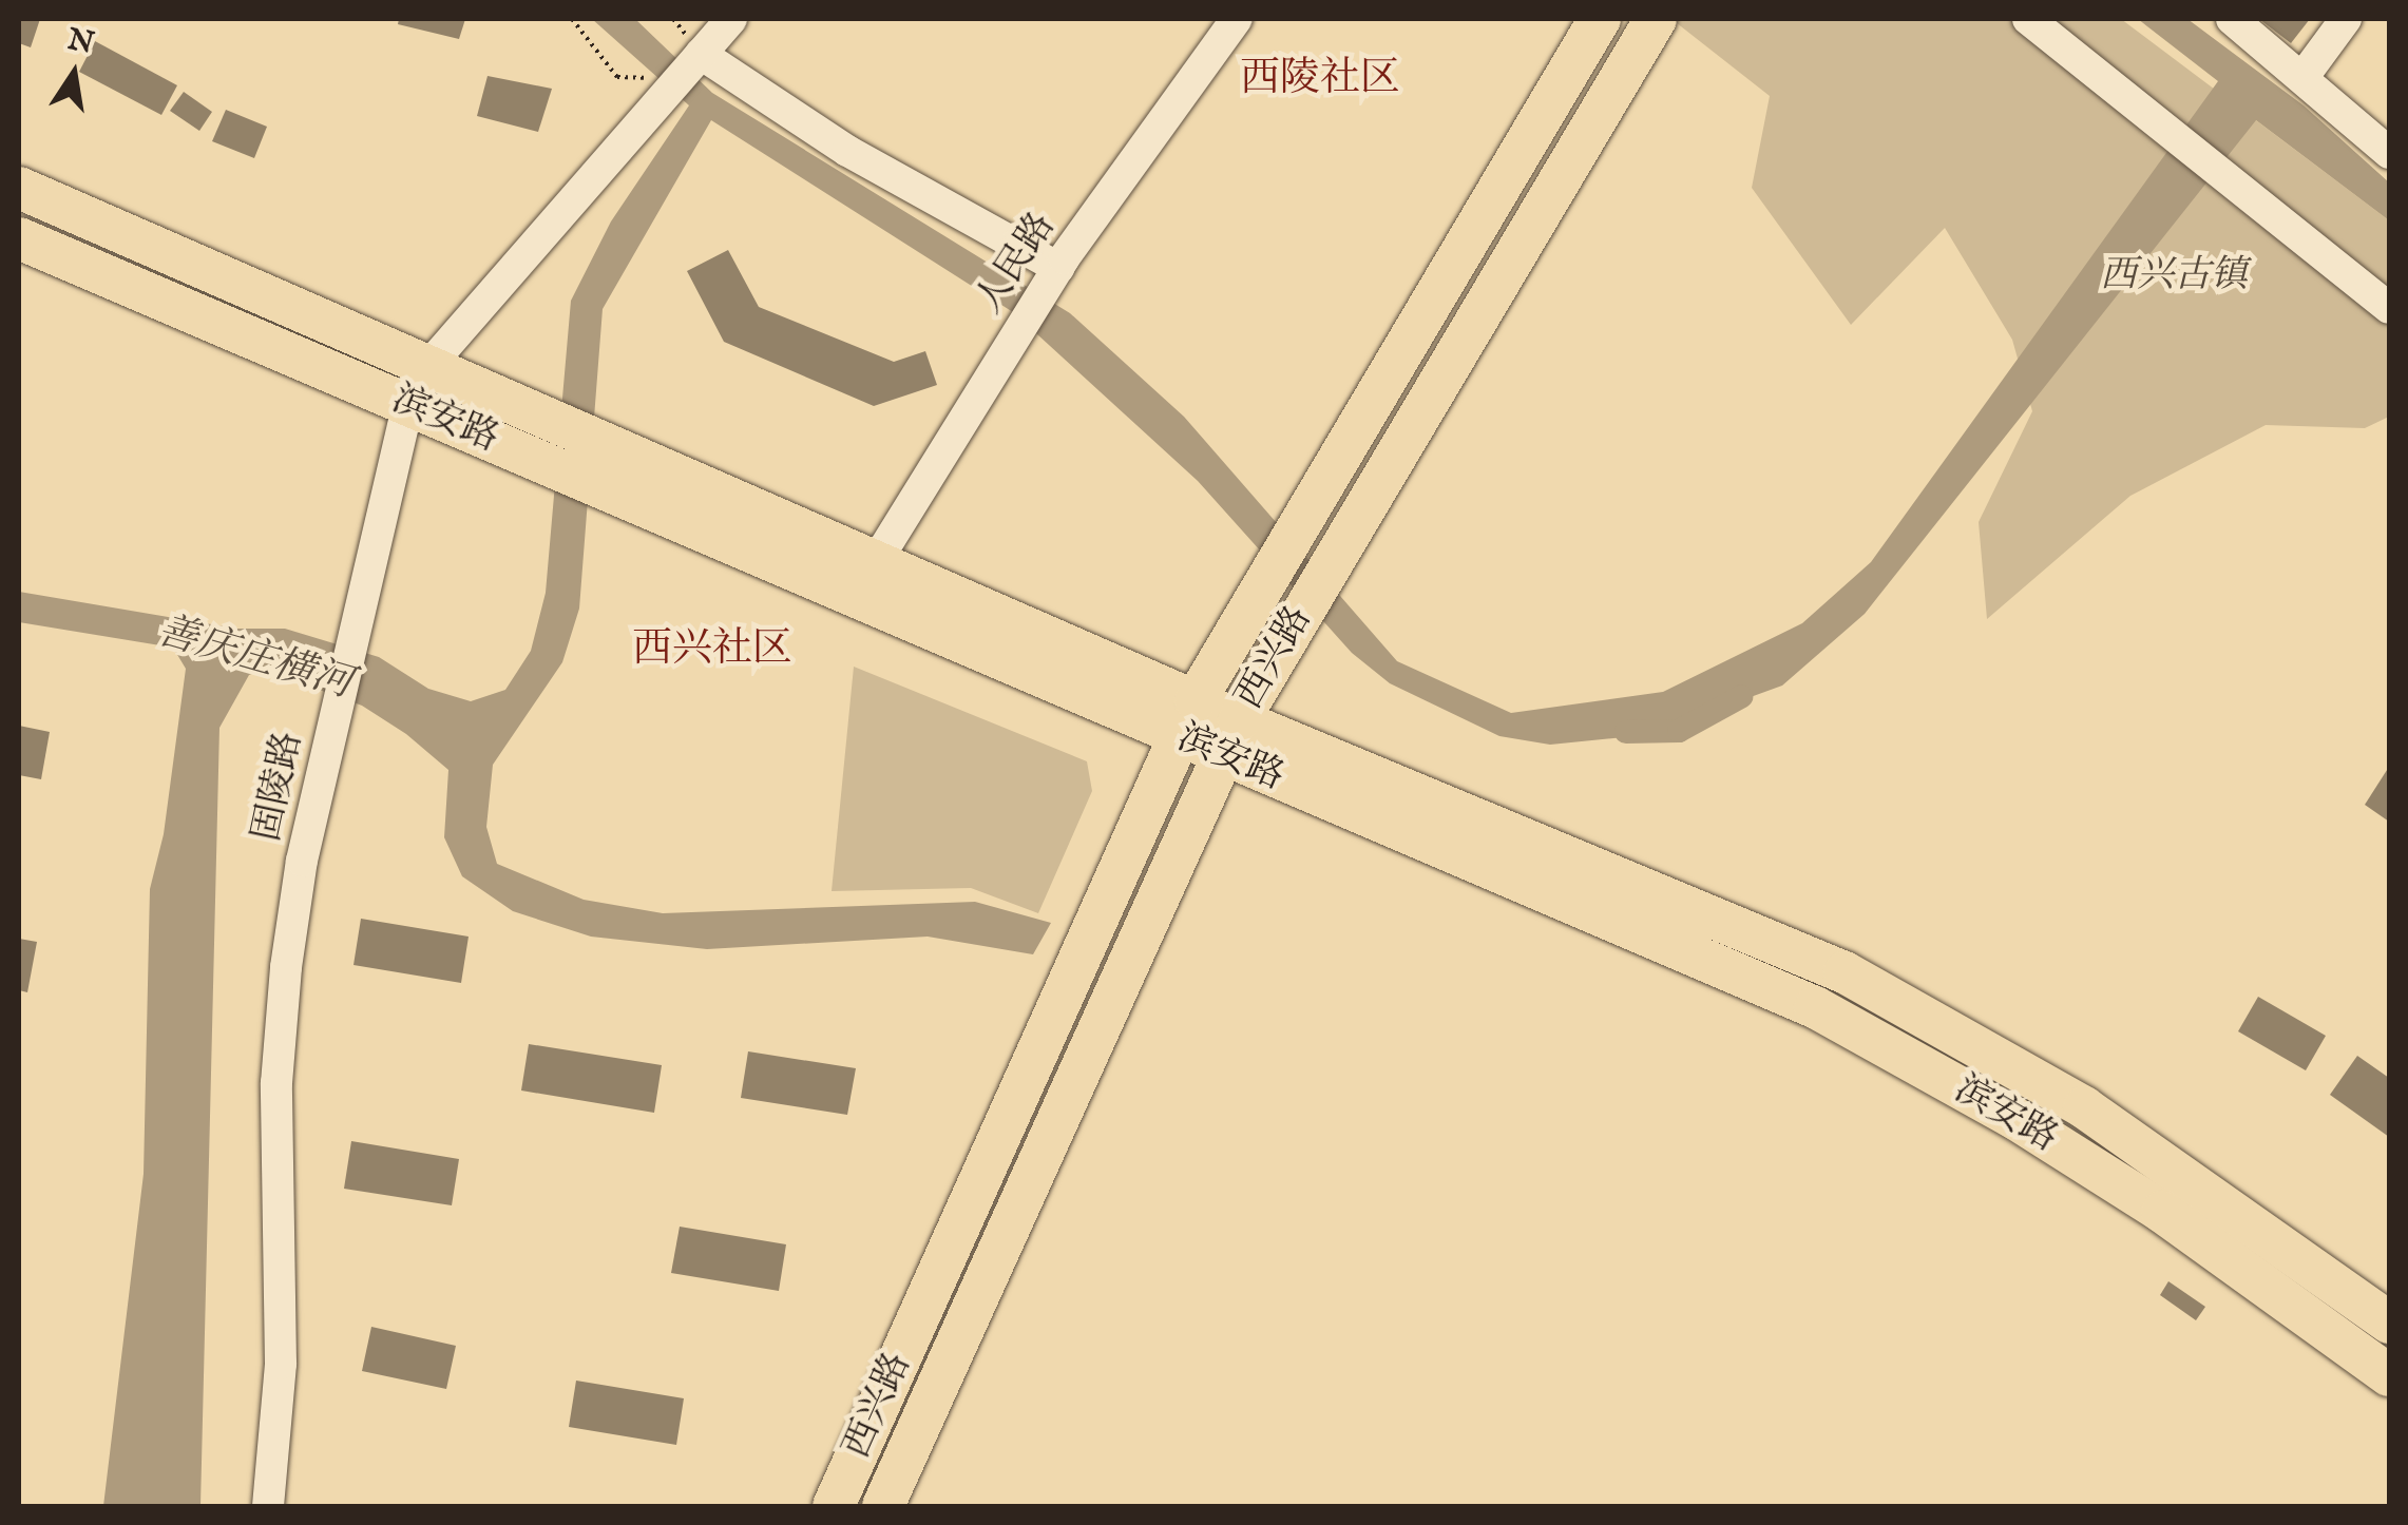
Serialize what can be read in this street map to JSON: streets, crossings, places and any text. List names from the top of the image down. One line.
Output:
{"streets":{"main road":["滨安路","西兴路"],"street":["人民路","固陵路"]},"crossings":[["人民路","滨安路"],["滨安路","西兴路"],["滨安路","固陵路"]],"districts":["西陵社区","西兴社区"],"water":["善庆庄横河"],"parks":["西兴古镇"],"north":"top"}
